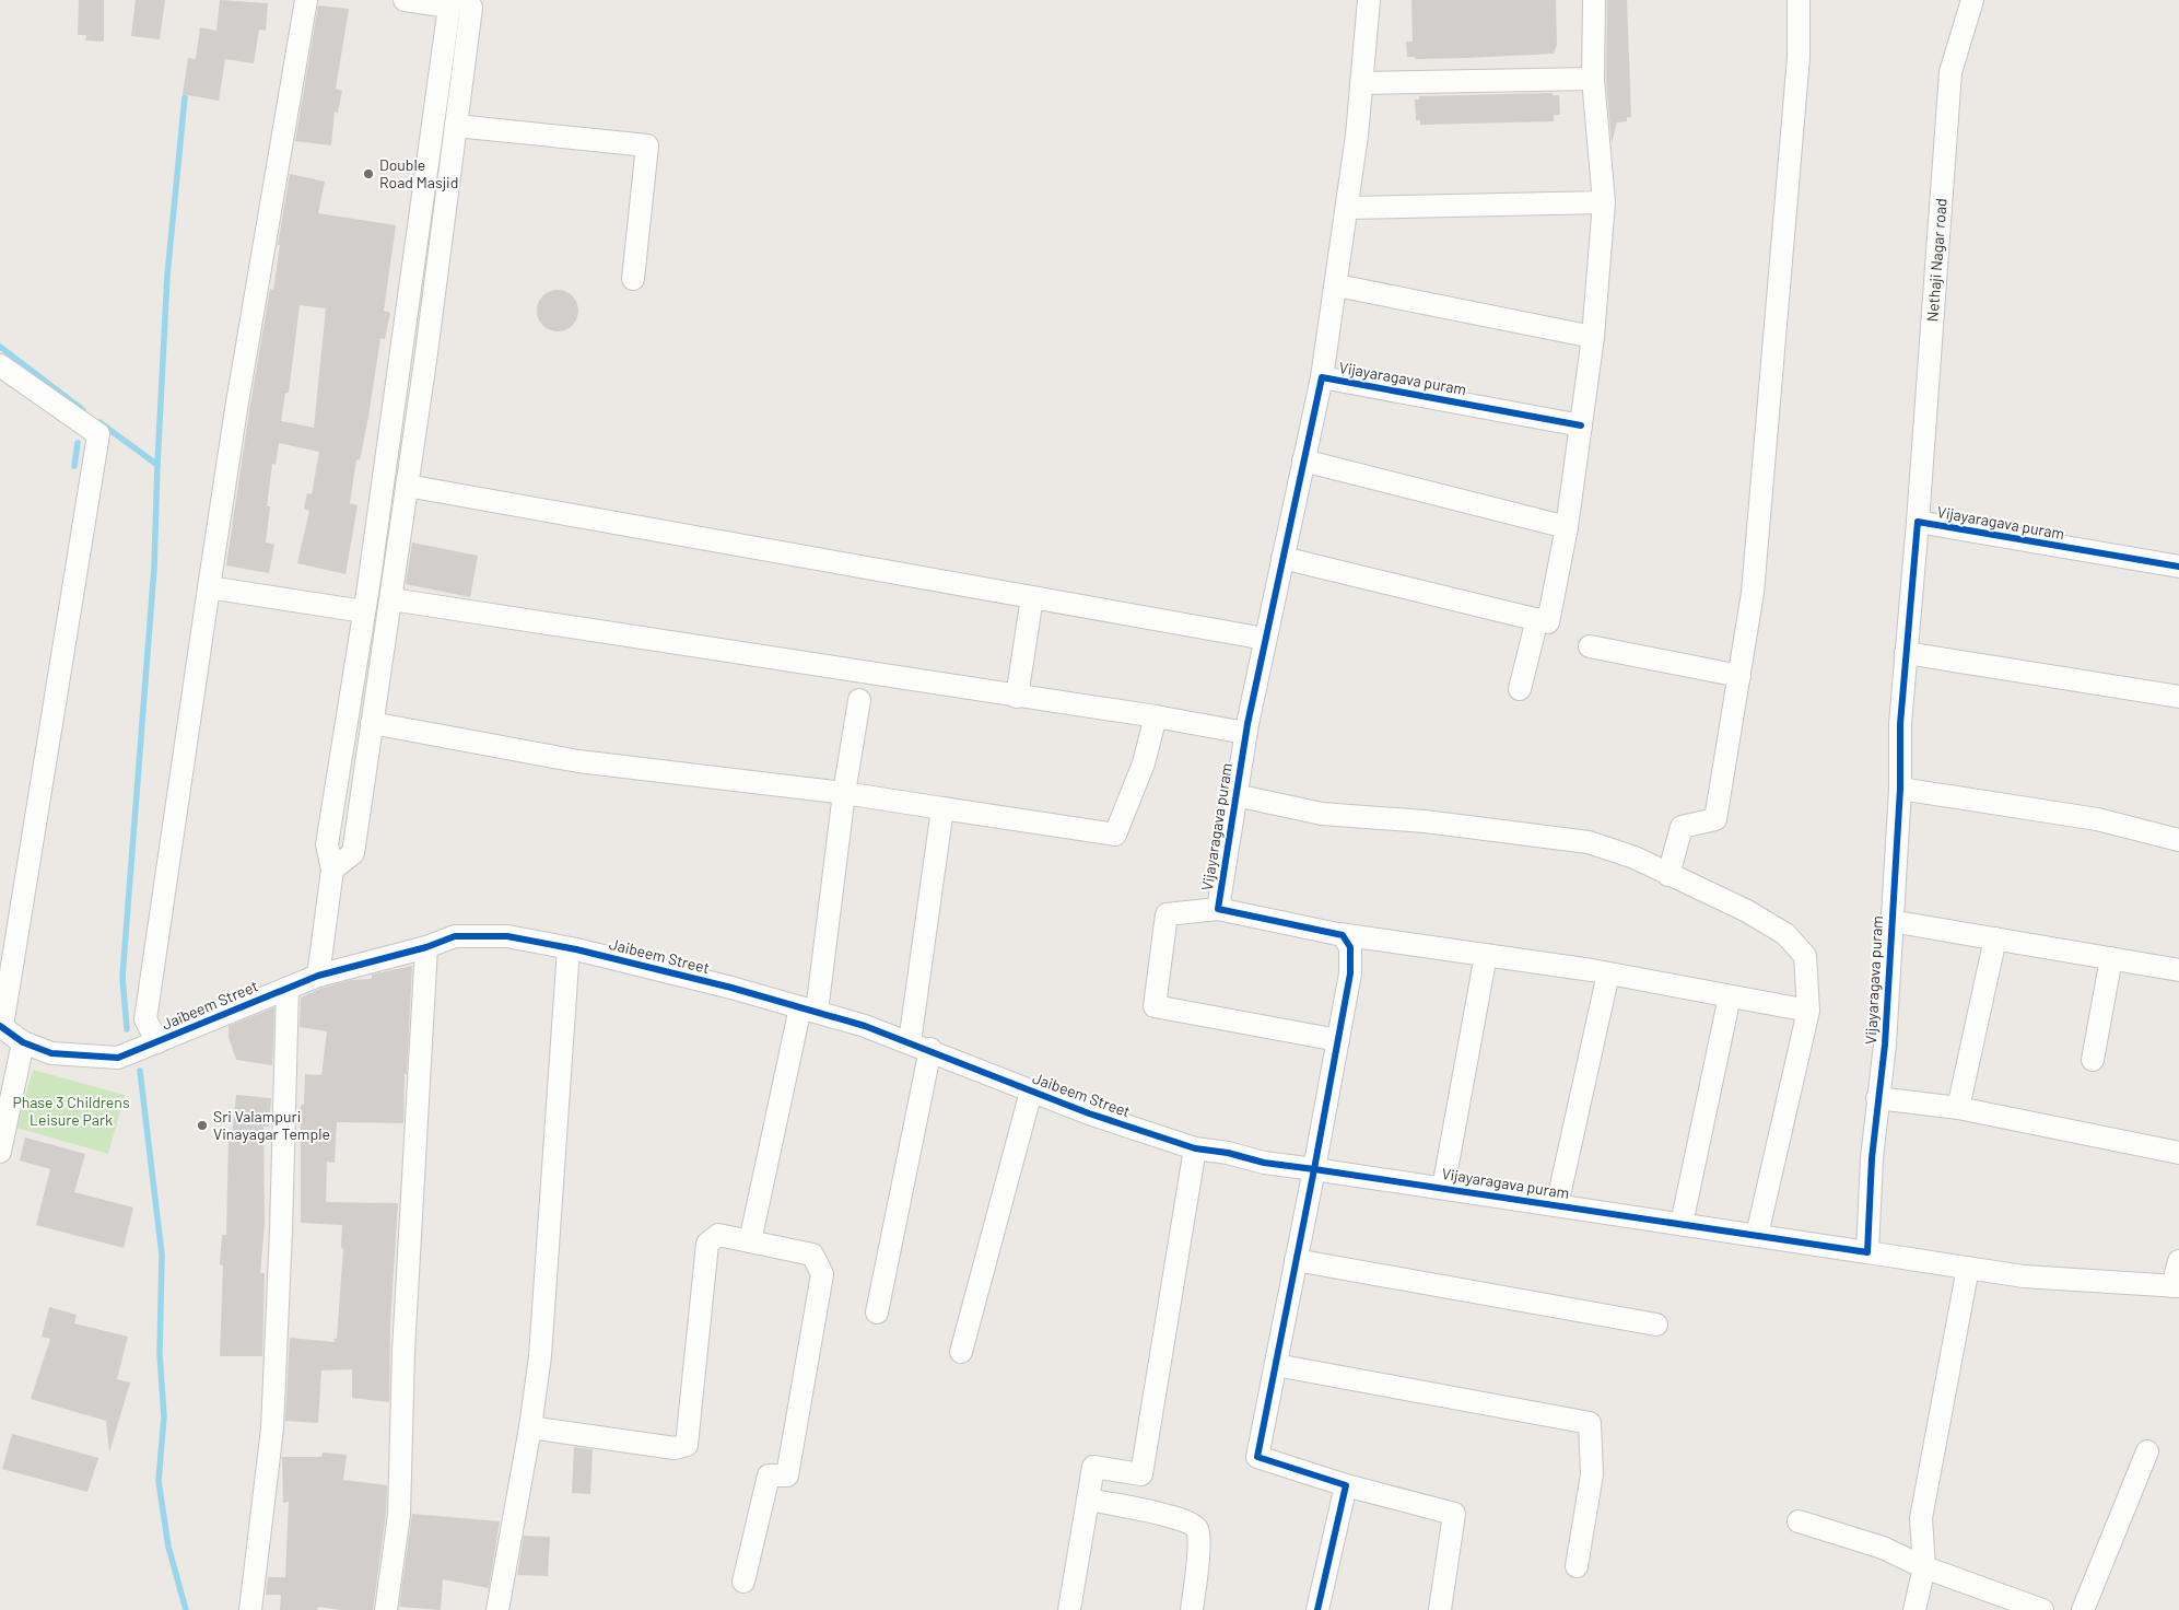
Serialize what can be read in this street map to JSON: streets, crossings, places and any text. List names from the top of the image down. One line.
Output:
{"streets":{"street":["Nethaji Nagar road","Vijayaragava puram","Jaibeem Street"]},"crossings":[["Nethaji Nagar road","Vijayaragava puram"],["Vijayaragava puram","Jaibeem Street"]],"parks":["Phase 3 Childrens Leisure Park"],"places":["Double Road Masjid","Sri Valampuri Vinayagar Temple"]}
